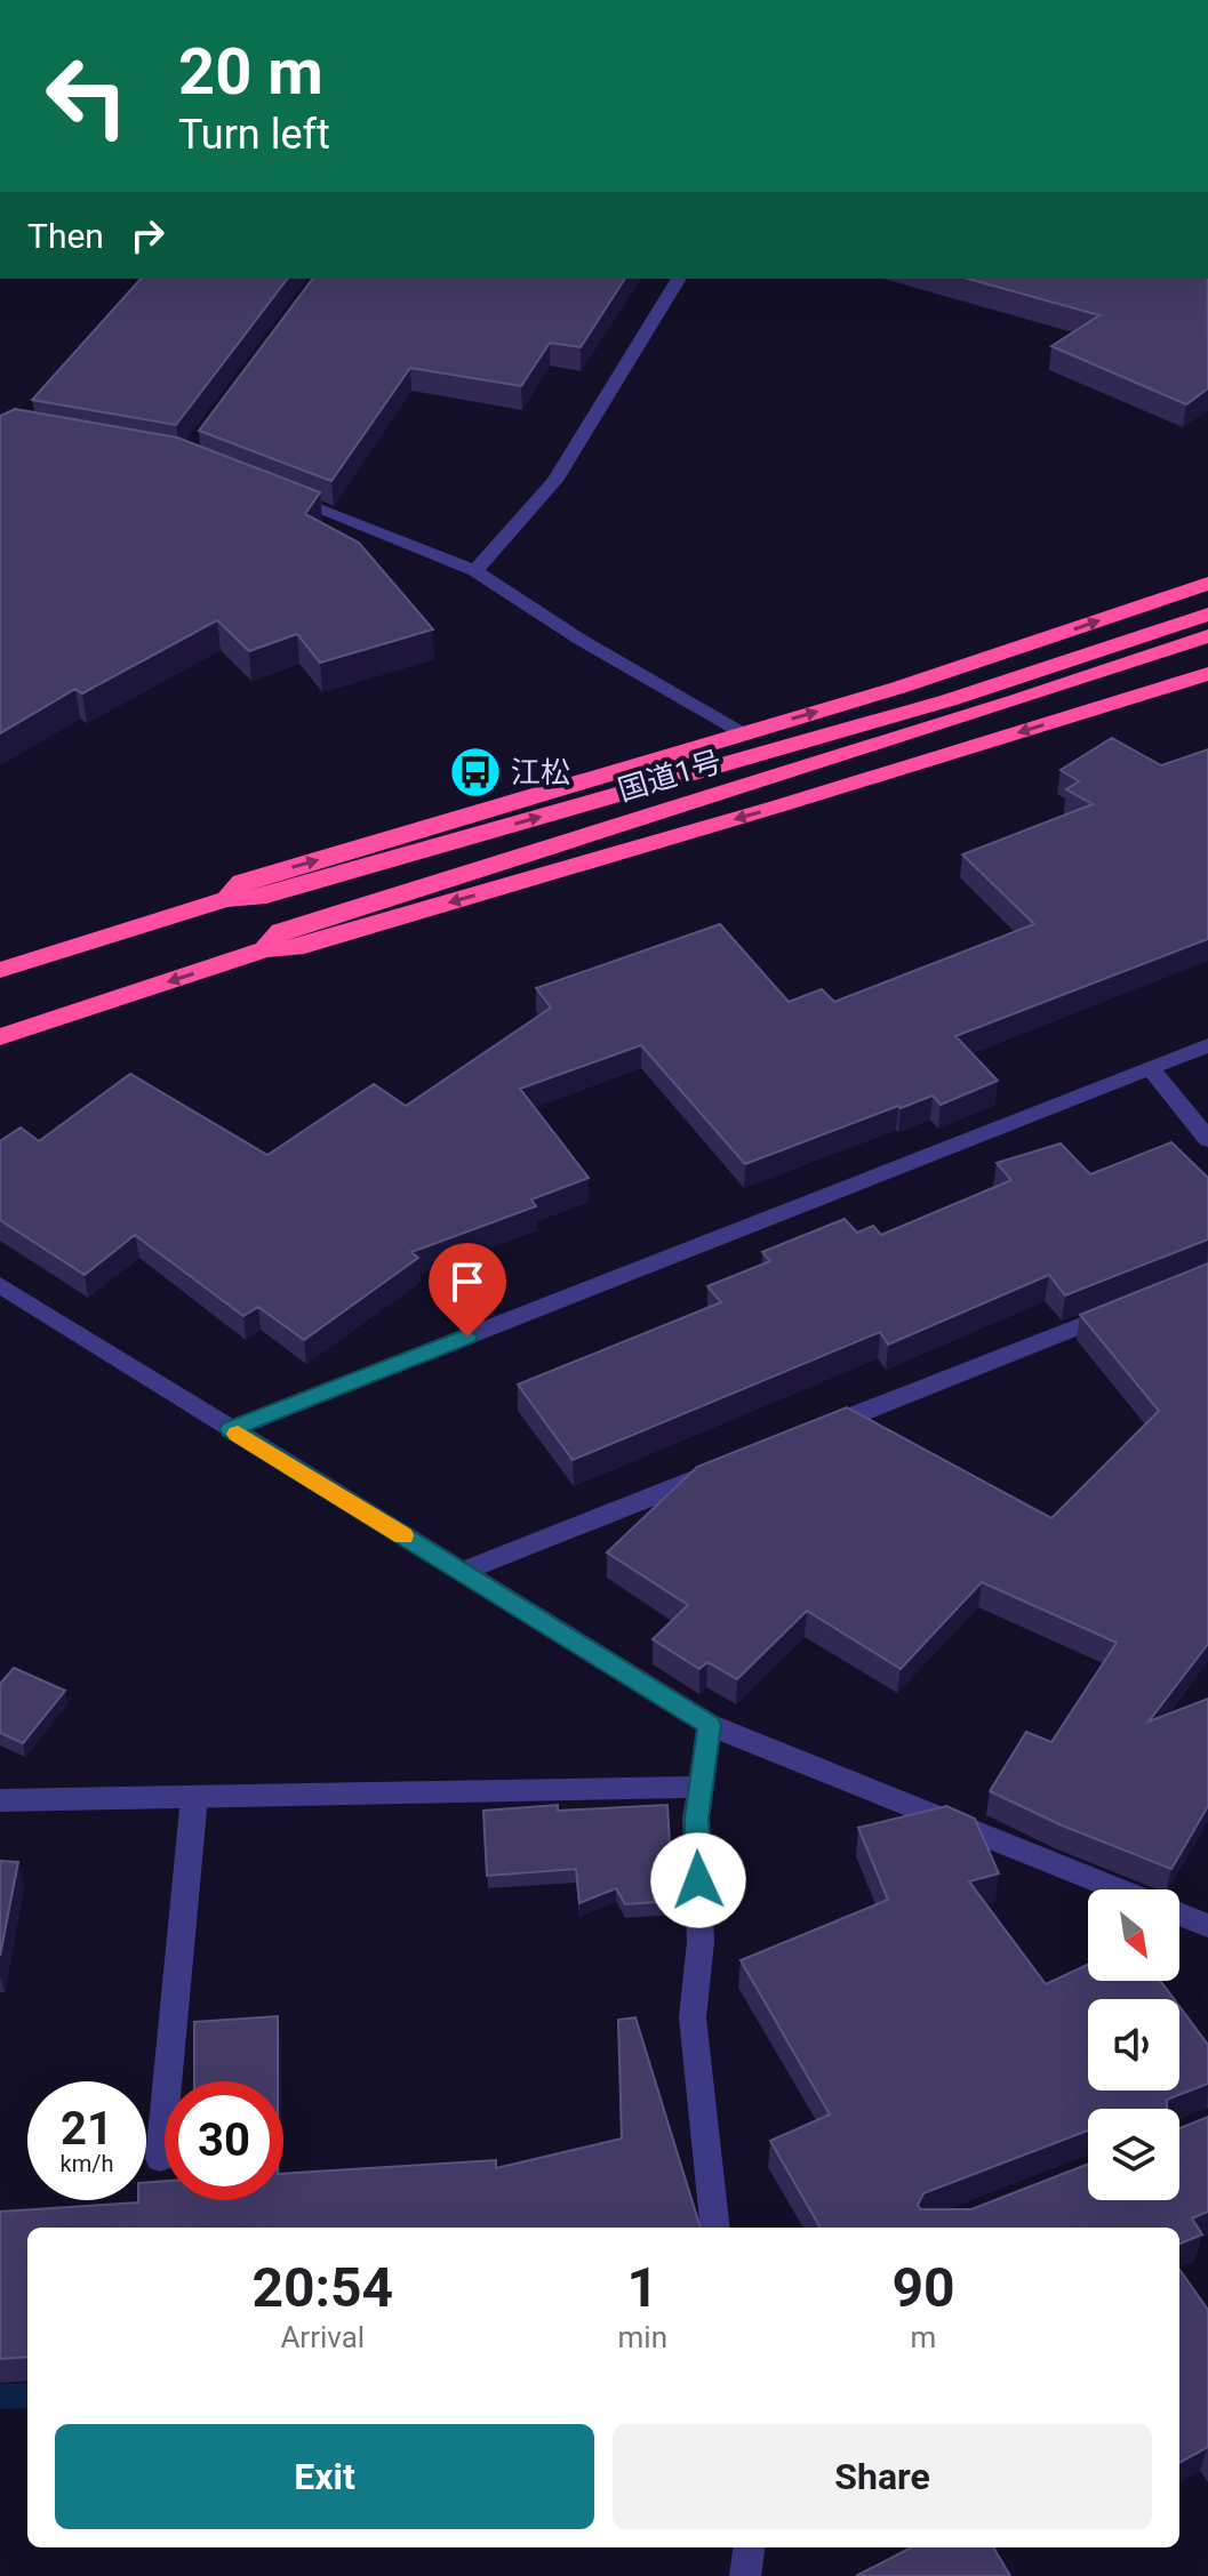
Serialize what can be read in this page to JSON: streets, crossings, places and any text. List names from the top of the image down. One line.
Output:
{"streets":{"highway":["国道1号"]},"places":{"bus stop":["江松"]},"north":"bottom right","page":{"turn":["20 m","Turn left"],"then":"Then","speed":"21 km/h","limit":"30","eta":["20:54","Arrival","1","min","90","m"],"buttons":["Exit","Share"]}}
